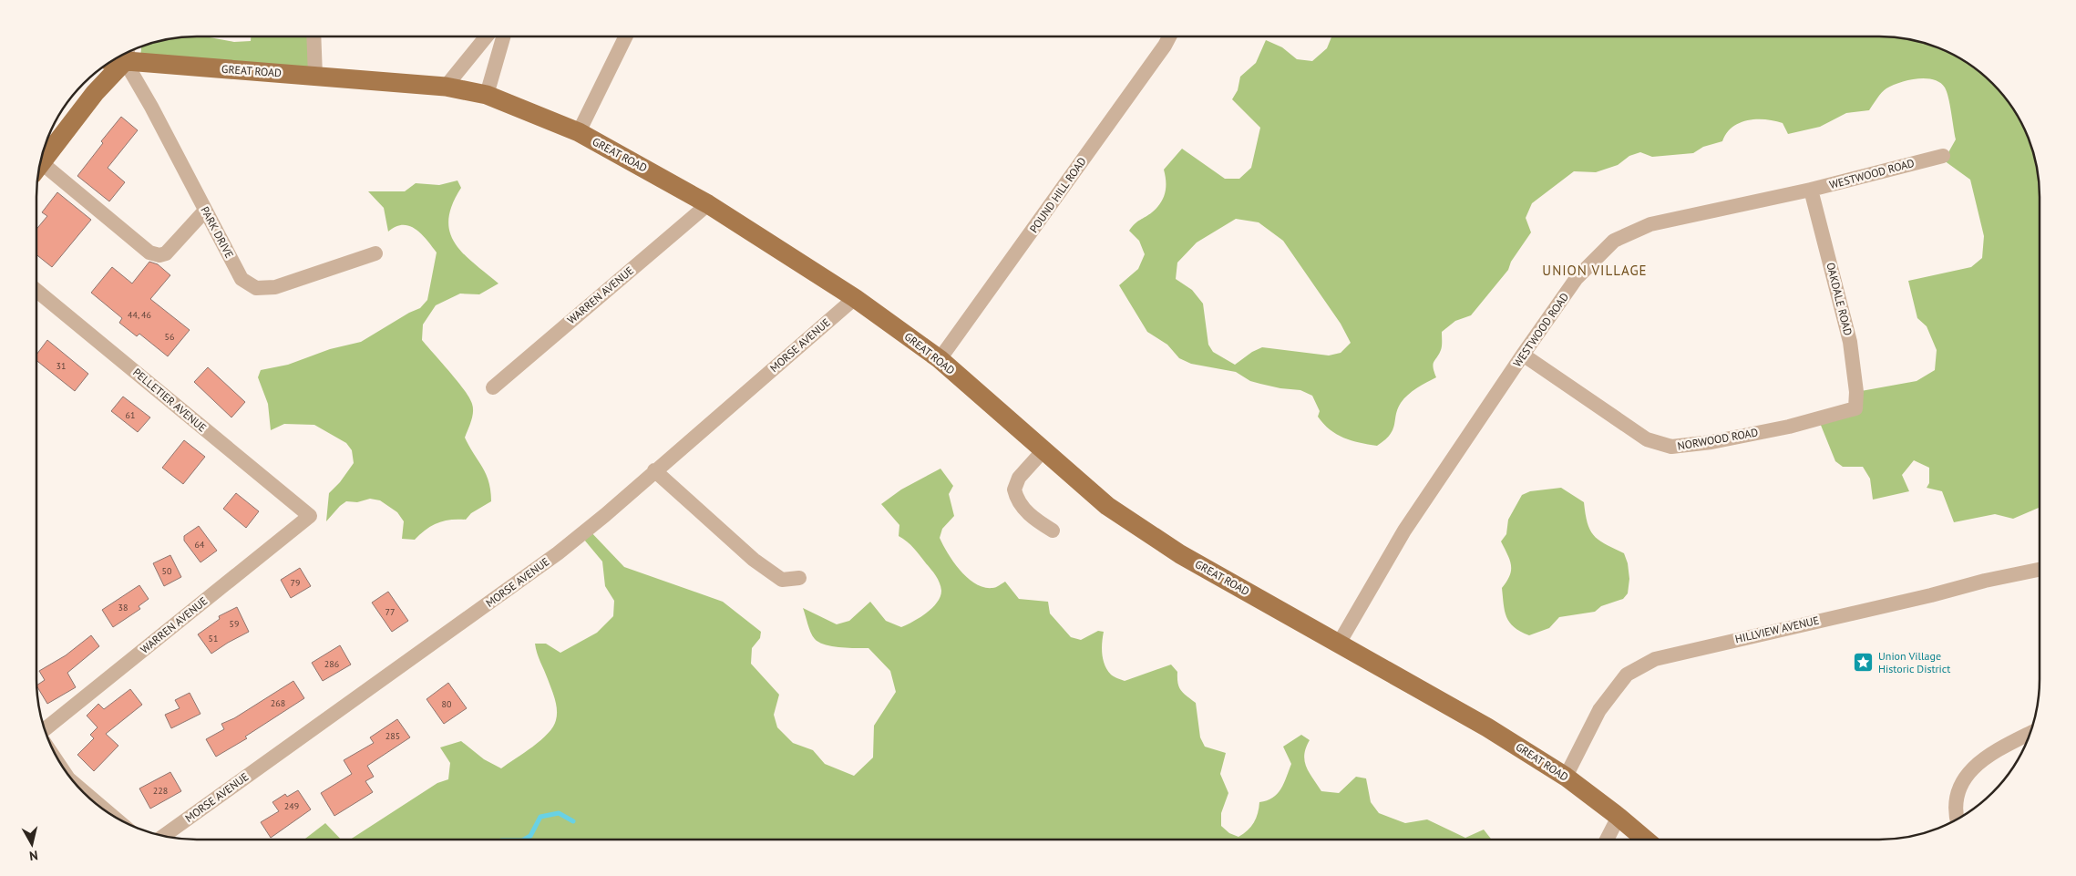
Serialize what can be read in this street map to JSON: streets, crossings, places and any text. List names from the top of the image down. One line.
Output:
{"streets":{"main road":["GREAT ROAD"],"street":["WESTWOOD ROAD","POUND HILL ROAD","PARK DRIVE","WARREN AVENUE","OAKDALE ROAD","MORSE AVENUE","PELLETIER AVENUE","NORWOOD ROAD","HILLVIEW AVENUE"]},"crossings":[["GREAT ROAD","WESTWOOD ROAD"],["GREAT ROAD","POUND HILL ROAD"],["GREAT ROAD","PARK DRIVE"],["GREAT ROAD","WARREN AVENUE"],["GREAT ROAD","MORSE AVENUE"],["GREAT ROAD","HILLVIEW AVENUE"],["WESTWOOD ROAD","OAKDALE ROAD"],["WESTWOOD ROAD","NORWOOD ROAD"],["WARREN AVENUE","PELLETIER AVENUE"],["OAKDALE ROAD","NORWOOD ROAD"]],"districts":["UNION VILLAGE"],"places":{"place":["Union Village Historic District"]},"house_numbers":["44, 46","56","31","61","64","50","79","38","77","59","51","286","268","80","285","228","249"],"north":"bottom"}
